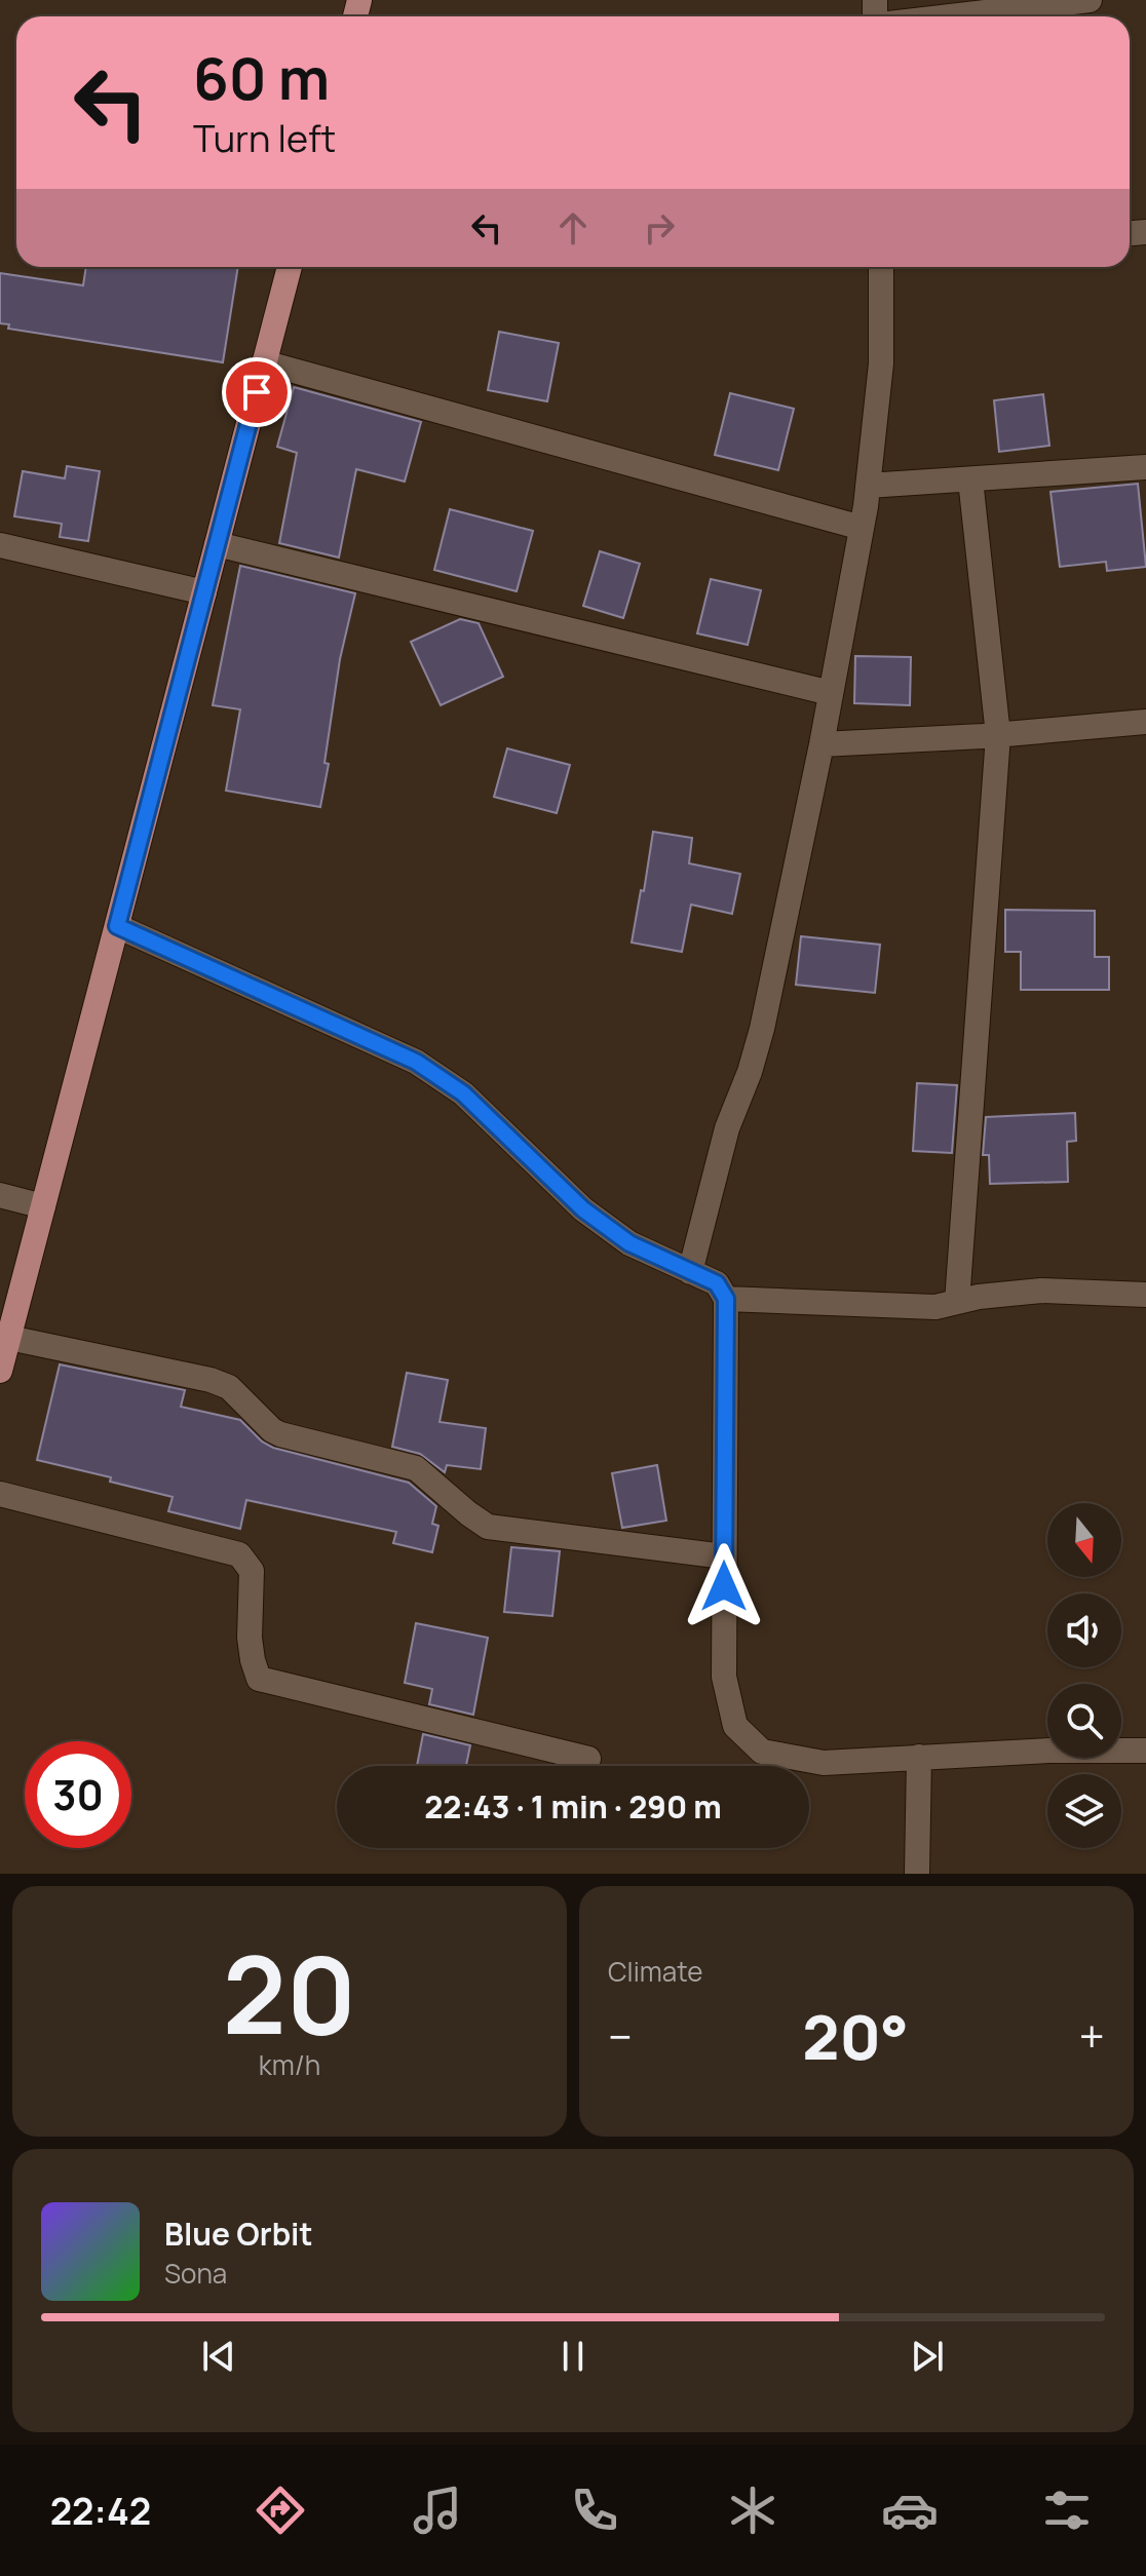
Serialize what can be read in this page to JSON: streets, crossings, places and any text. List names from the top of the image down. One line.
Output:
{"north":"bottom","page":{"turn":["60 m","Turn left"],"limit":"30","trip":"22:43 · 1 min · 290 m","tile":[["20","km/h"],"Climate"],"heat":["−","20°","+"],"song":["Blue Orbit","Sona"],"tabs":"22:42"}}
